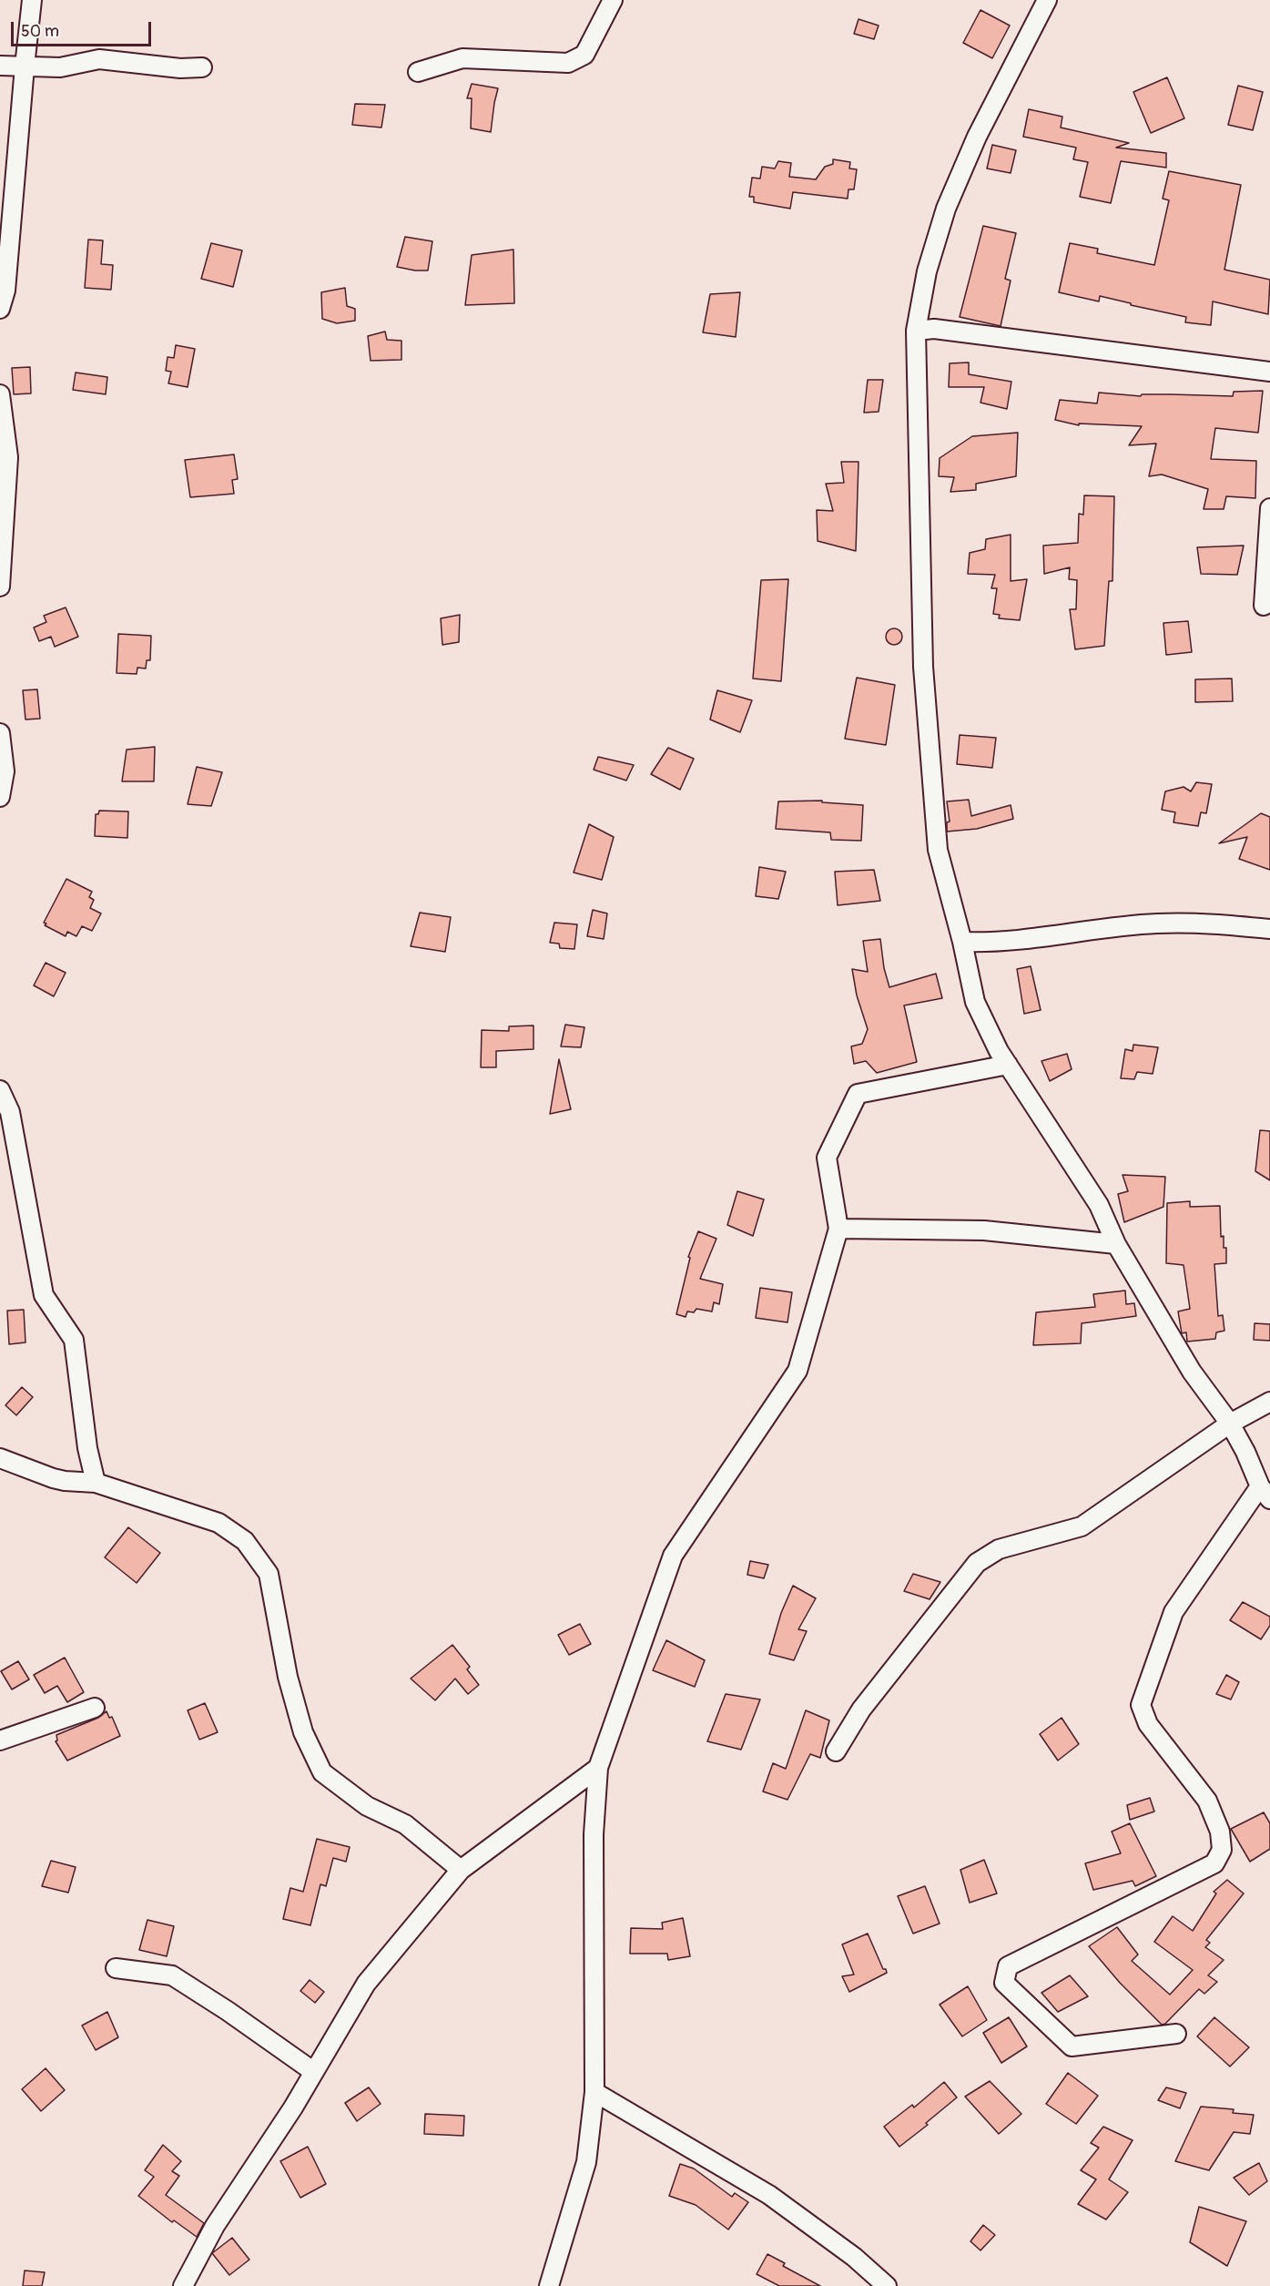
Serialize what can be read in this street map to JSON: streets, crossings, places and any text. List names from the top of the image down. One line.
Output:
{"scale_bar":"50 m"}
